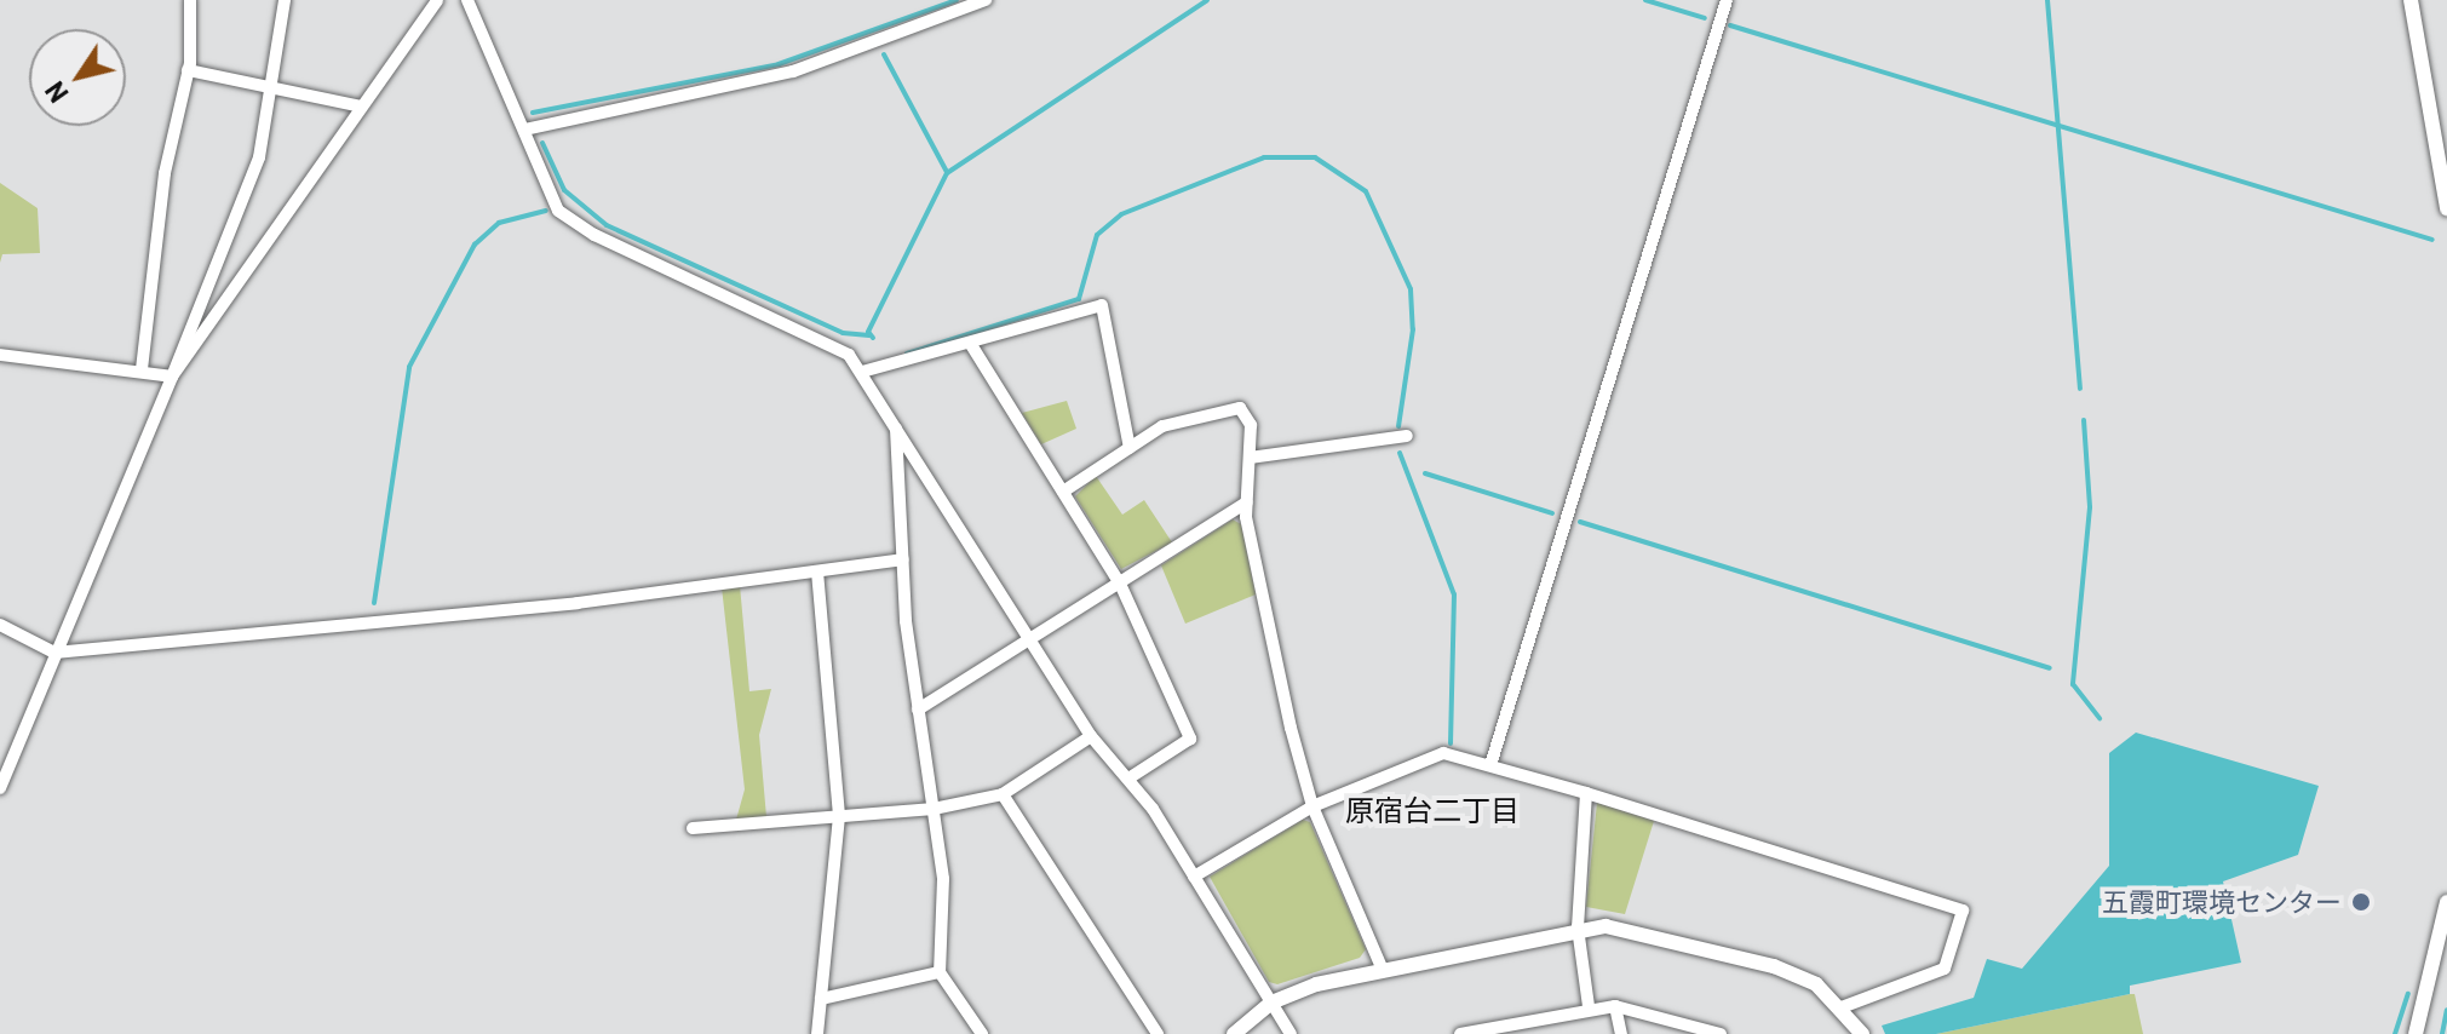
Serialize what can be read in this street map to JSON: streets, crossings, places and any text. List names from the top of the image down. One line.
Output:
{"districts":["原宿台二丁目"],"places":["五霞町環境センター"],"north":"bottom left"}
